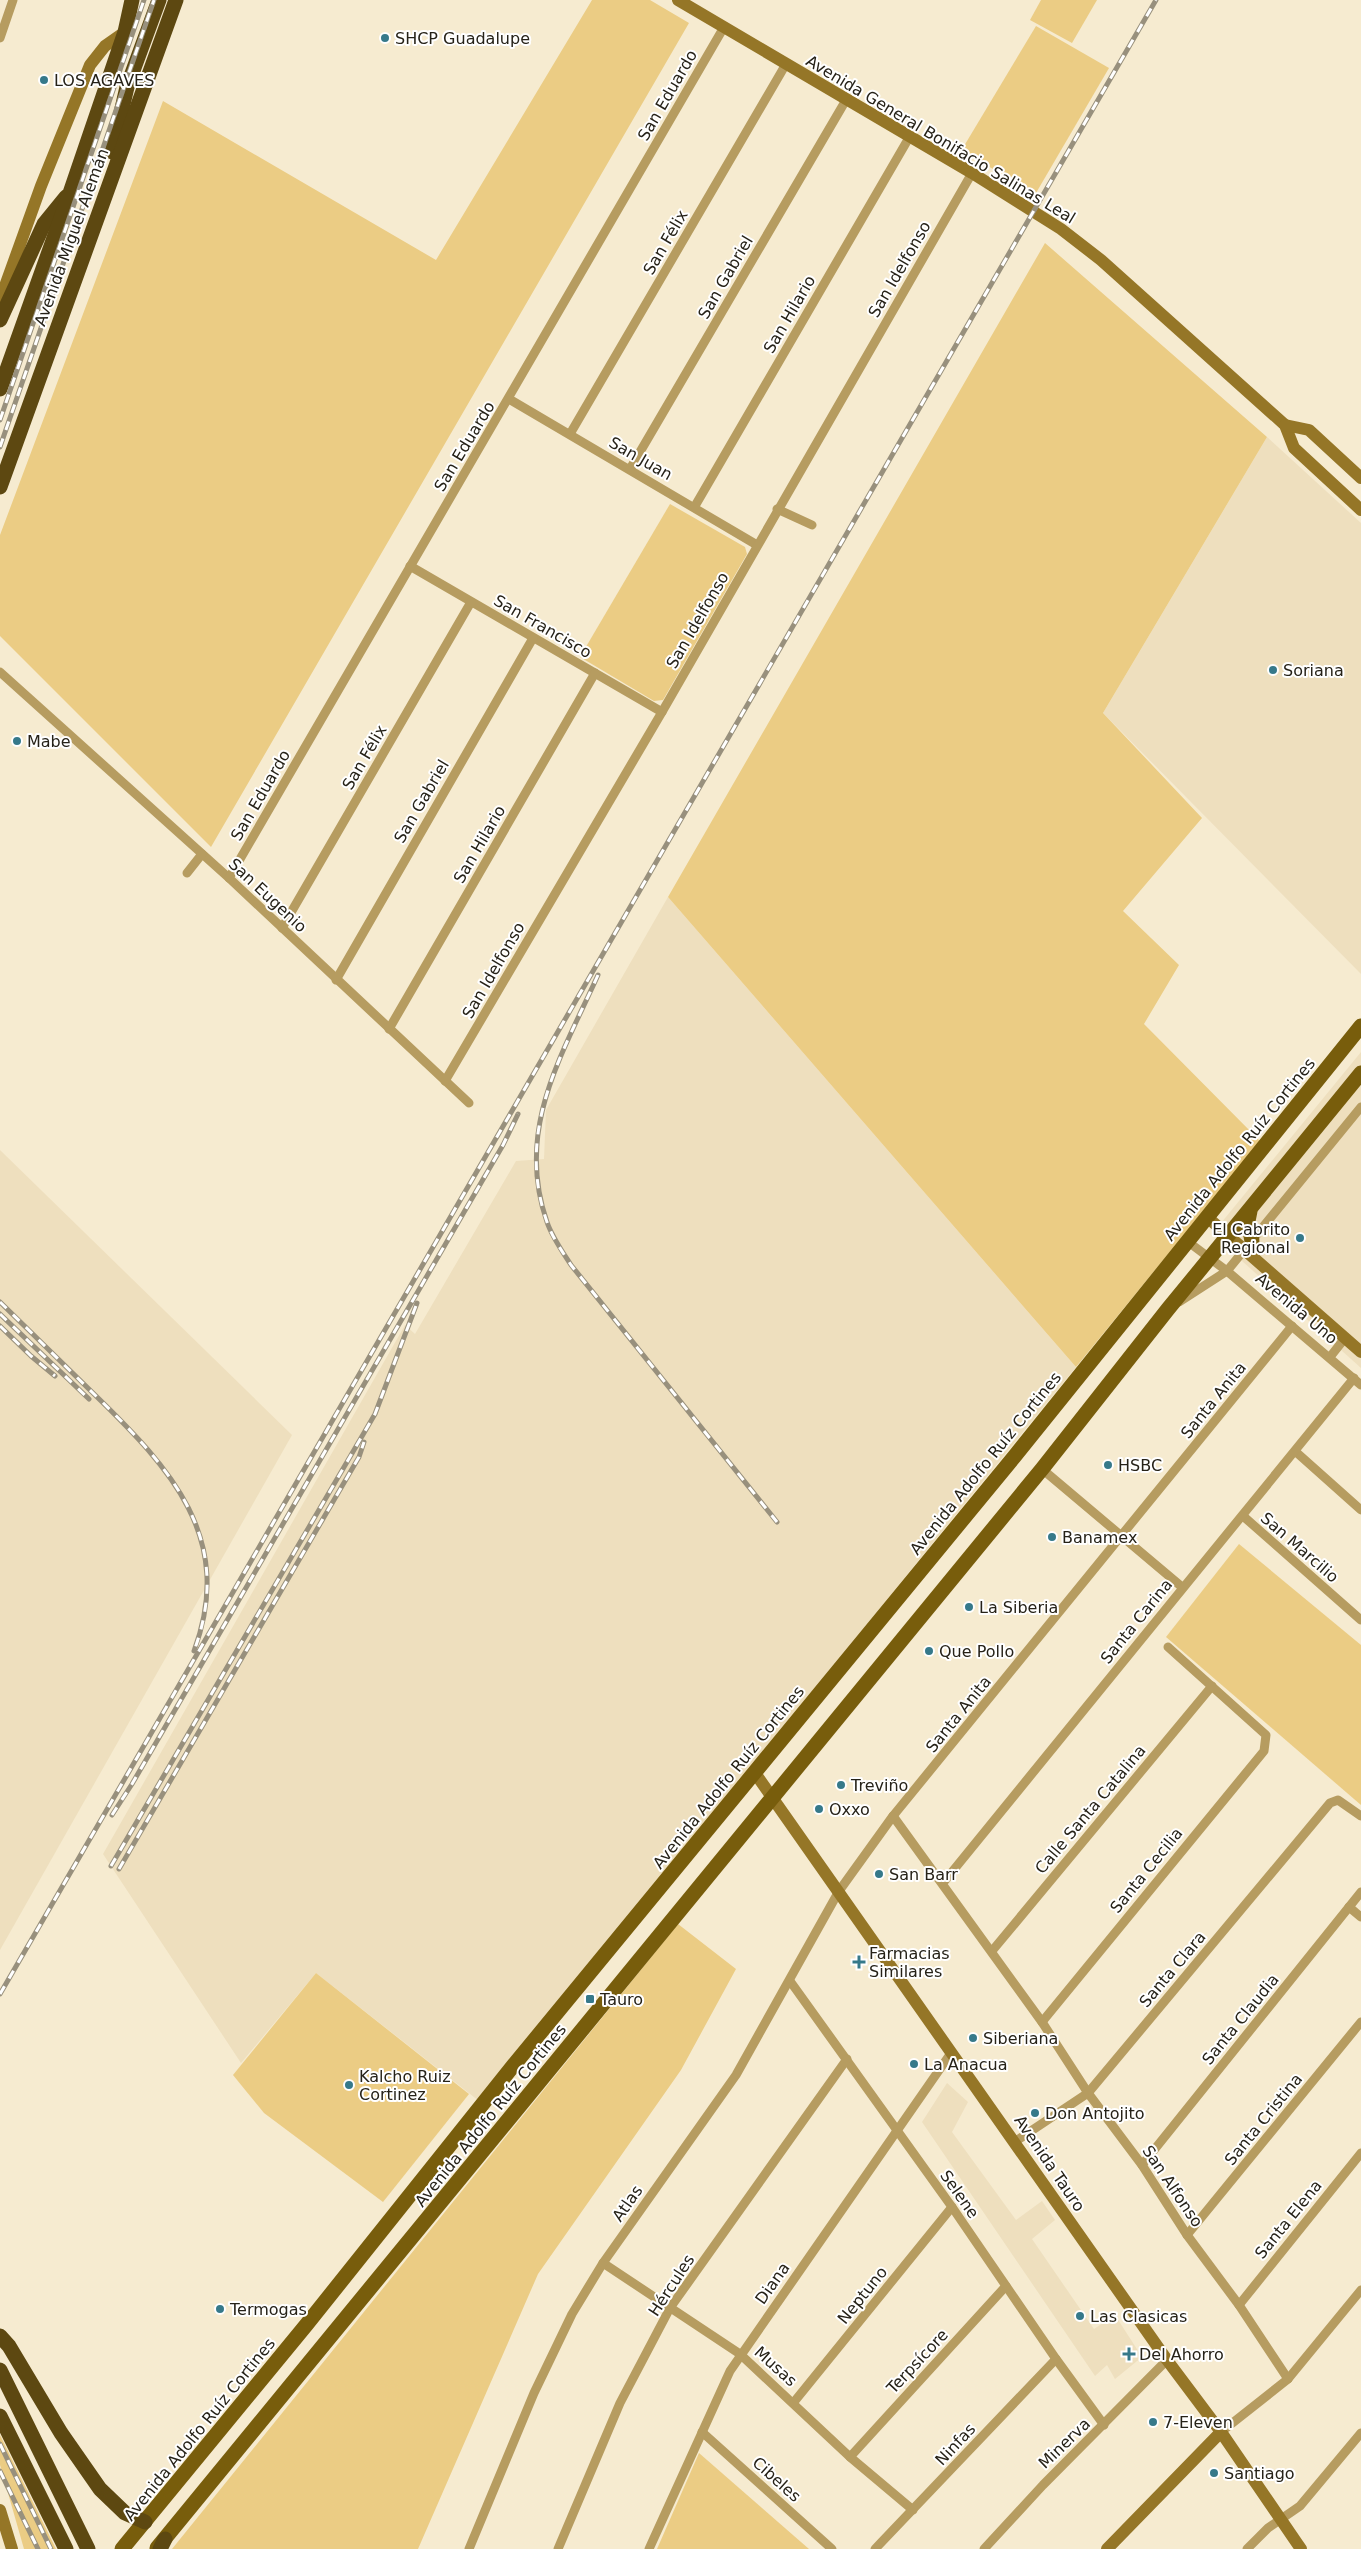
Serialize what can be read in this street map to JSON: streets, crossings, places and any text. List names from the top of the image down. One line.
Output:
{"streets":{"highway":["Avenida Miguel Alemán"],"main road":["Avenida Adolfo Ruíz Cortines"],"street":["San Eduardo","Avenida General Bonifacio Salinas Leal","San Félix","San Idelfonso","San Gabriel","San Hilario","San Juan","San Francisco","San Eugenio","Avenida Uno","Santa Anita","San Marcilio","Santa Carina","Calle Santa Catalina","Santa Cecilia","Santa Clara","Santa Claudia","Santa Cristina","Avenida Tauro","San Alfonso","Selene","Atlas","Santa Elena","Diana","Hércules","Neptuno","Terpsícore","Musas","Minerva","Ninfas","Cibeles"]},"crossings":[["San Eduardo","Avenida General Bonifacio Salinas Leal"],["San Eduardo","San Juan"],["San Eduardo","San Francisco"],["San Eduardo","San Eugenio"],["Avenida General Bonifacio Salinas Leal","San Félix"],["Avenida General Bonifacio Salinas Leal","San Idelfonso"],["Avenida General Bonifacio Salinas Leal","San Gabriel"],["Avenida General Bonifacio Salinas Leal","San Hilario"],["San Félix","San Juan"],["San Félix","San Francisco"],["San Félix","San Eugenio"],["San Idelfonso","San Juan"],["San Idelfonso","San Francisco"],["San Idelfonso","San Eugenio"],["San Gabriel","San Juan"],["San Gabriel","San Francisco"],["San Gabriel","San Eugenio"],["San Hilario","San Juan"],["San Hilario","San Francisco"],["San Hilario","San Eugenio"],["Avenida Adolfo Ruíz Cortines","Avenida Uno"],["Avenida Adolfo Ruíz Cortines","Avenida Tauro"],["Avenida Uno","Santa Anita"],["Avenida Uno","Santa Carina"],["Santa Anita","Avenida Tauro"],["Santa Anita","San Alfonso"],["Santa Anita","Atlas"],["San Marcilio","Santa Carina"],["Santa Carina","San Alfonso"],["Calle Santa Catalina","Santa Cecilia"],["Calle Santa Catalina","San Alfonso"],["Santa Cecilia","San Alfonso"],["Santa Clara","Avenida Tauro"],["Santa Clara","San Alfonso"],["Santa Claudia","San Alfonso"],["Santa Cristina","San Alfonso"],["Avenida Tauro","Atlas"],["Avenida Tauro","Diana"],["Avenida Tauro","Minerva"],["San Alfonso","Santa Elena"],["Selene","Atlas"],["Selene","Diana"],["Selene","Hércules"],["Selene","Neptuno"],["Selene","Terpsícore"],["Selene","Minerva"],["Selene","Ninfas"],["Atlas","Musas"],["Diana","Musas"],["Diana","Cibeles"],["Hércules","Musas"],["Neptuno","Musas"],["Terpsícore","Musas"],["Musas","Ninfas"]],"places":{"other":["SHCP Guadalupe","LOS AGAVES","Soriana","Mabe","El Cabrito Regional","HSBC","Banamex","La Siberia","Que Pollo","Treviño","Oxxo","San Barr","Siberiana","La Anacua","Kalcho Ruiz Cortinez","Don Antojito","Termogas","Las Clasicas","7-Eleven","Santiago"],"health":["Farmacias Similares","Del Ahorro"],"transit":["Tauro"]}}
